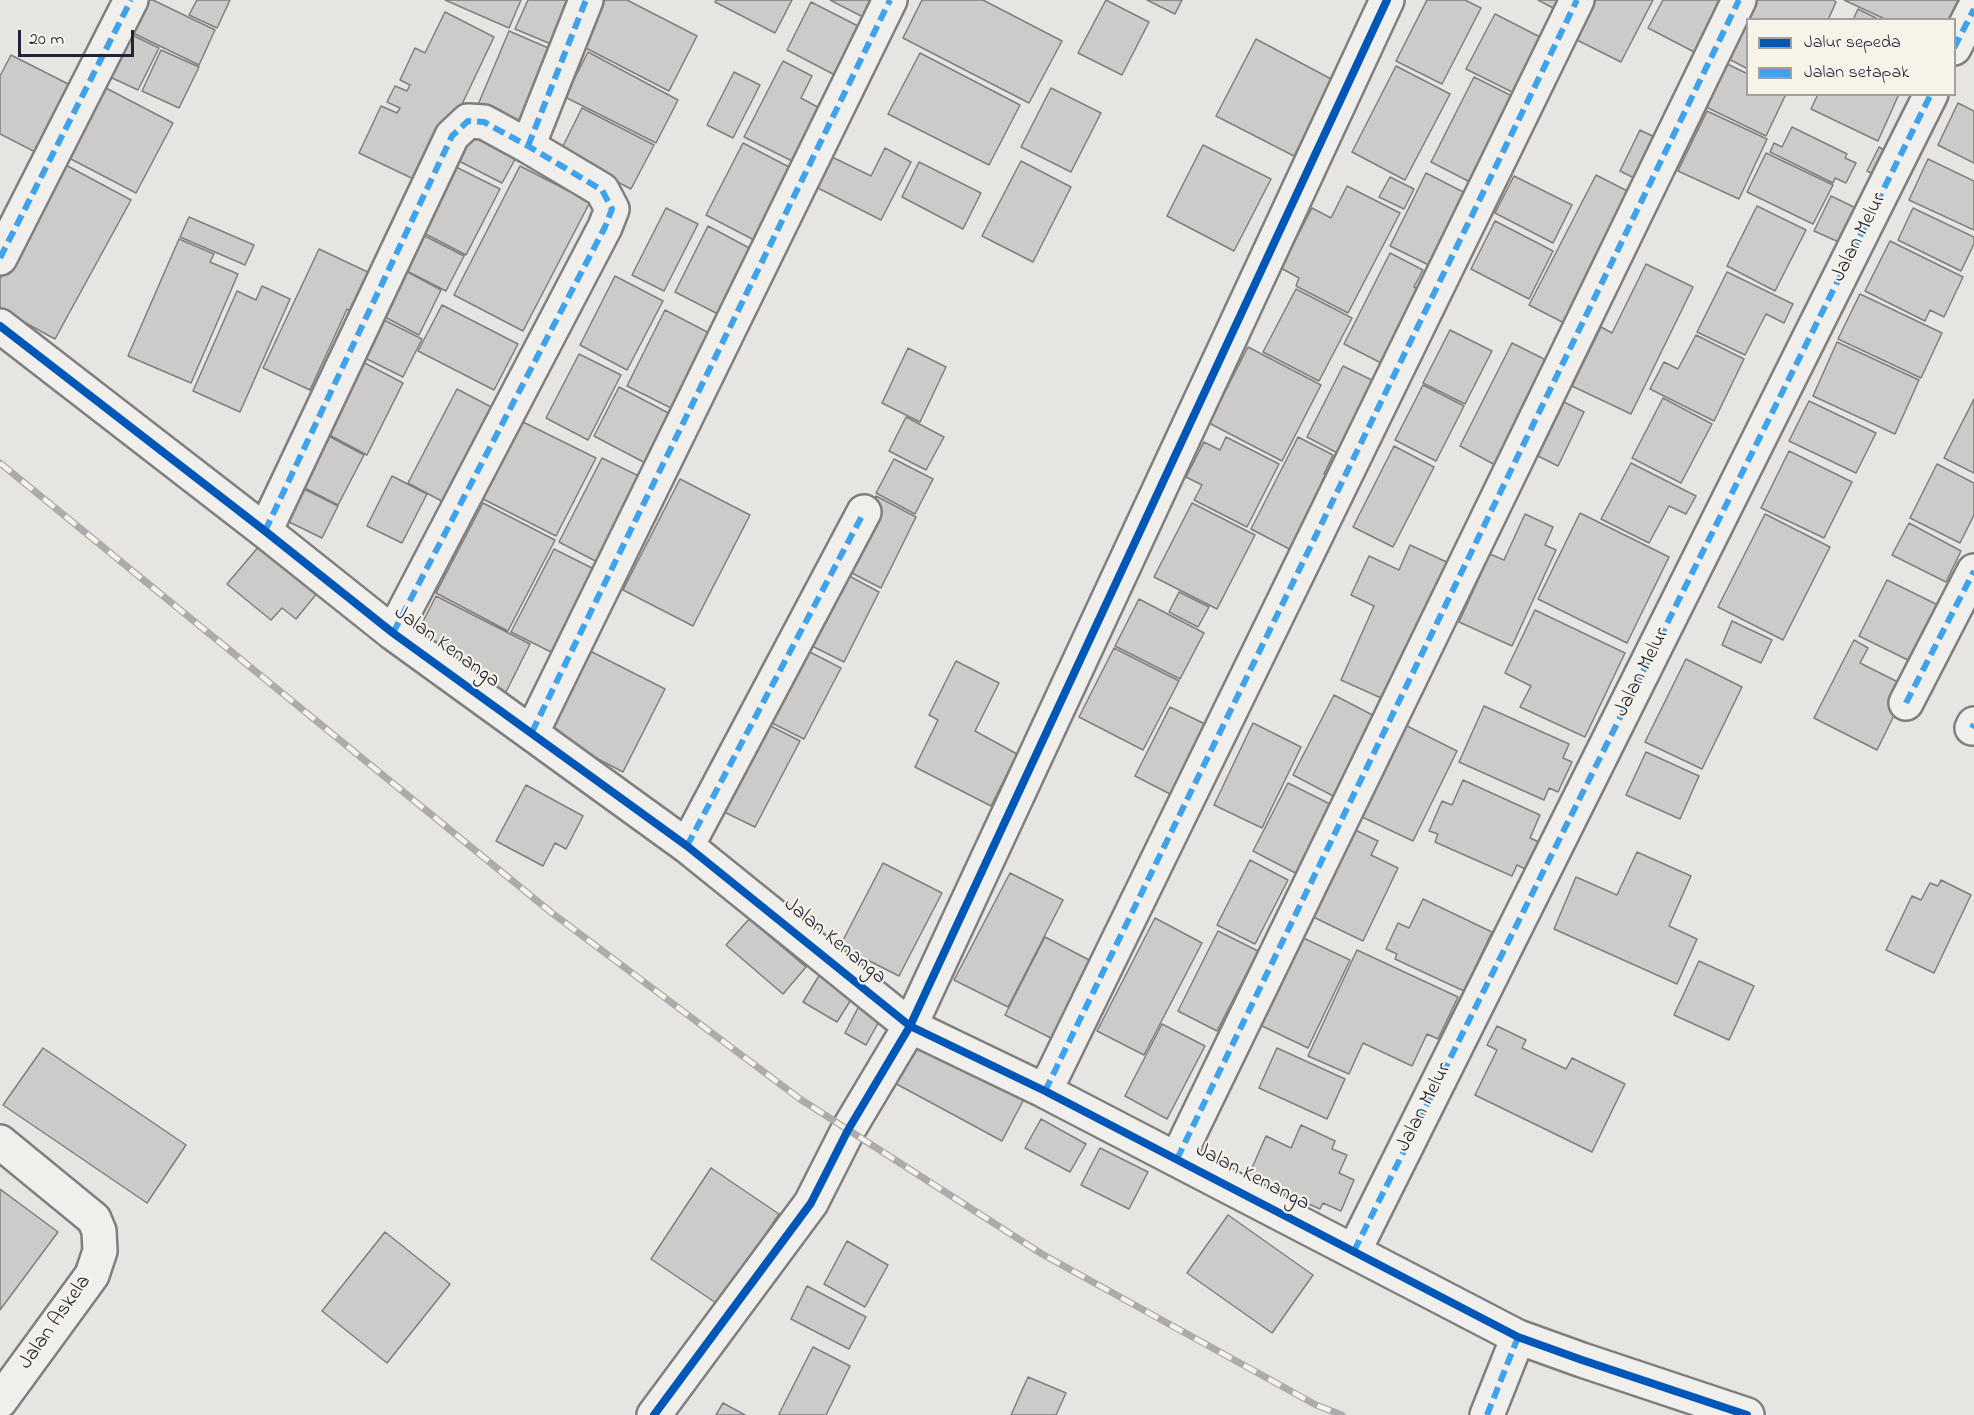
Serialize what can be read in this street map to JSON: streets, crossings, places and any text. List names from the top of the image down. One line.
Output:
{"streets":{"street":["Jalan Melur","Jalan Kenanga","Jalan Askela"]},"crossings":[["Jalan Melur","Jalan Kenanga"]],"legend":["Jalur sepeda","Jalan setapak"],"scale_bar":"20 m"}
